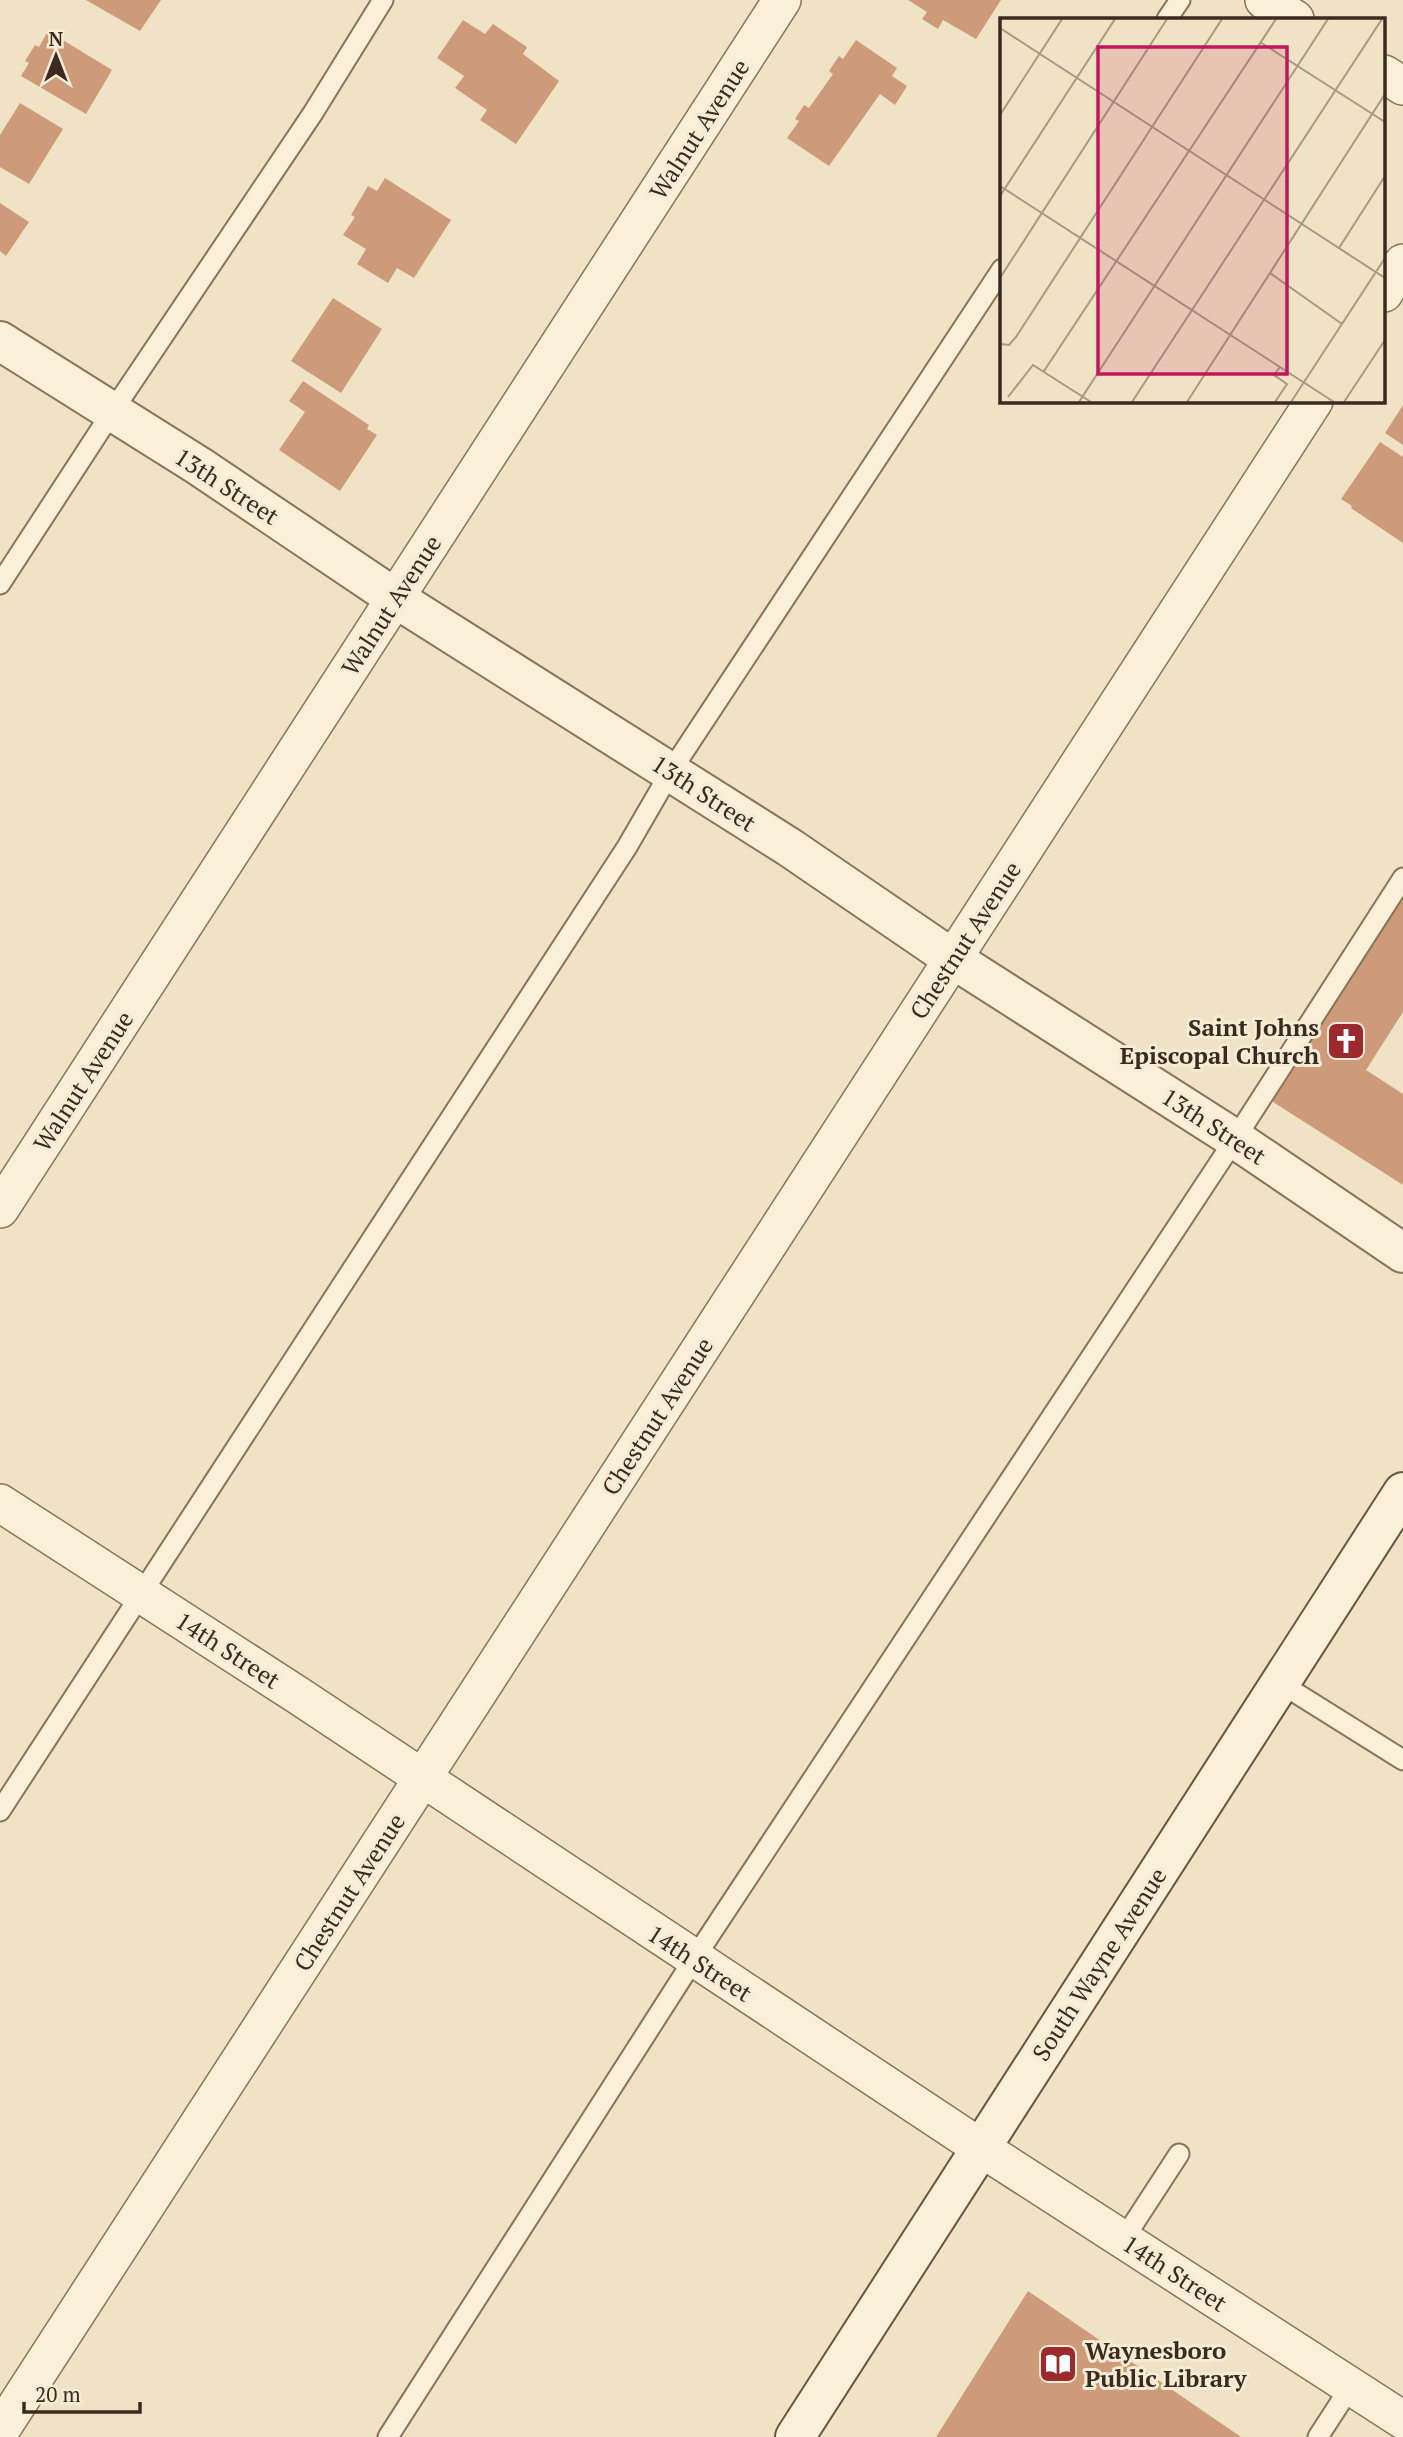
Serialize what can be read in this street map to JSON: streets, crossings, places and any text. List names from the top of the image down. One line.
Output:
{"streets":{"street":["Walnut Avenue","13th Street","Chestnut Avenue","14th Street","South Wayne Avenue"]},"crossings":[["Walnut Avenue","13th Street"],["13th Street","Chestnut Avenue"],["Chestnut Avenue","14th Street"],["14th Street","South Wayne Avenue"]],"places":{"church":["Saint Johns Episcopal Church"],"library":["Waynesboro Public Library"]},"scale_bar":"20 m","north":"top"}
